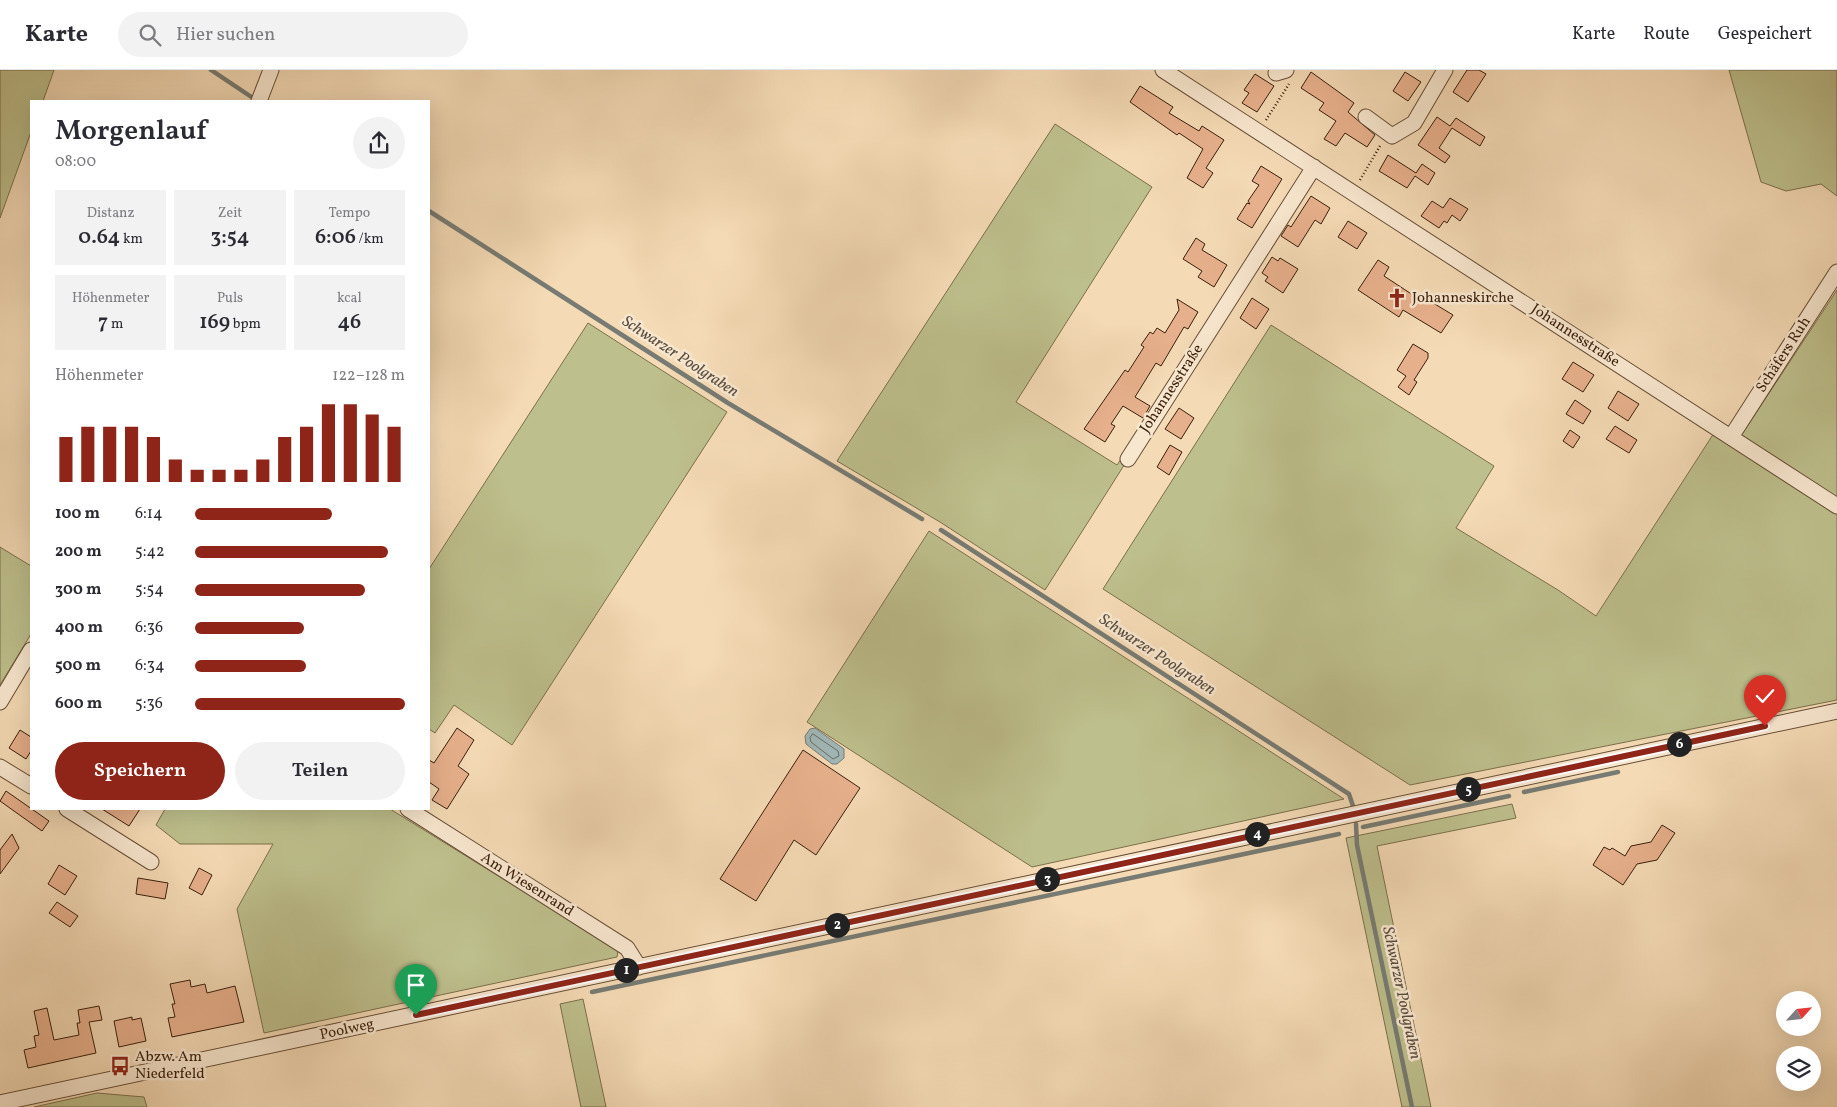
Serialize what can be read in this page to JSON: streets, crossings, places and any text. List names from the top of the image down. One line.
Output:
{"streets":{"street":["Johannesstraße","Schäfers Ruh","Am Wiesenrand","Poolweg"]},"crossings":[["Johannesstraße","Schäfers Ruh"],["Am Wiesenrand","Poolweg"]],"water":["Schwarzer Poolgraben"],"places":{"church":["Johanneskirche"],"bus stop":["Abzw. Am Niederfeld"]},"north":"top right","page":{"header":"Karte","search":"Hier suchen","nav":["Karte","Route","Gespeichert"],"heading":["Morgenlauf","08:00"],"stats":[["Distanz","0.64 km"],["Zeit","3:54"],["Tempo","6:06 /km"],["Höhenmeter","7 m"],["Puls","169 bpm"],["kcal","46"]],"chart":["Höhenmeter","122–128 m"],"list":[{"name":"100 m","note":"6:14"},{"name":"200 m","note":"5:42"},{"name":"300 m","note":"5:54"},{"name":"400 m","note":"6:36"},{"name":"500 m","note":"6:34"},{"name":"600 m","note":"5:36"}],"pins":["6","5","4","3","2","1"],"buttons":["Speichern","Teilen"]}}
